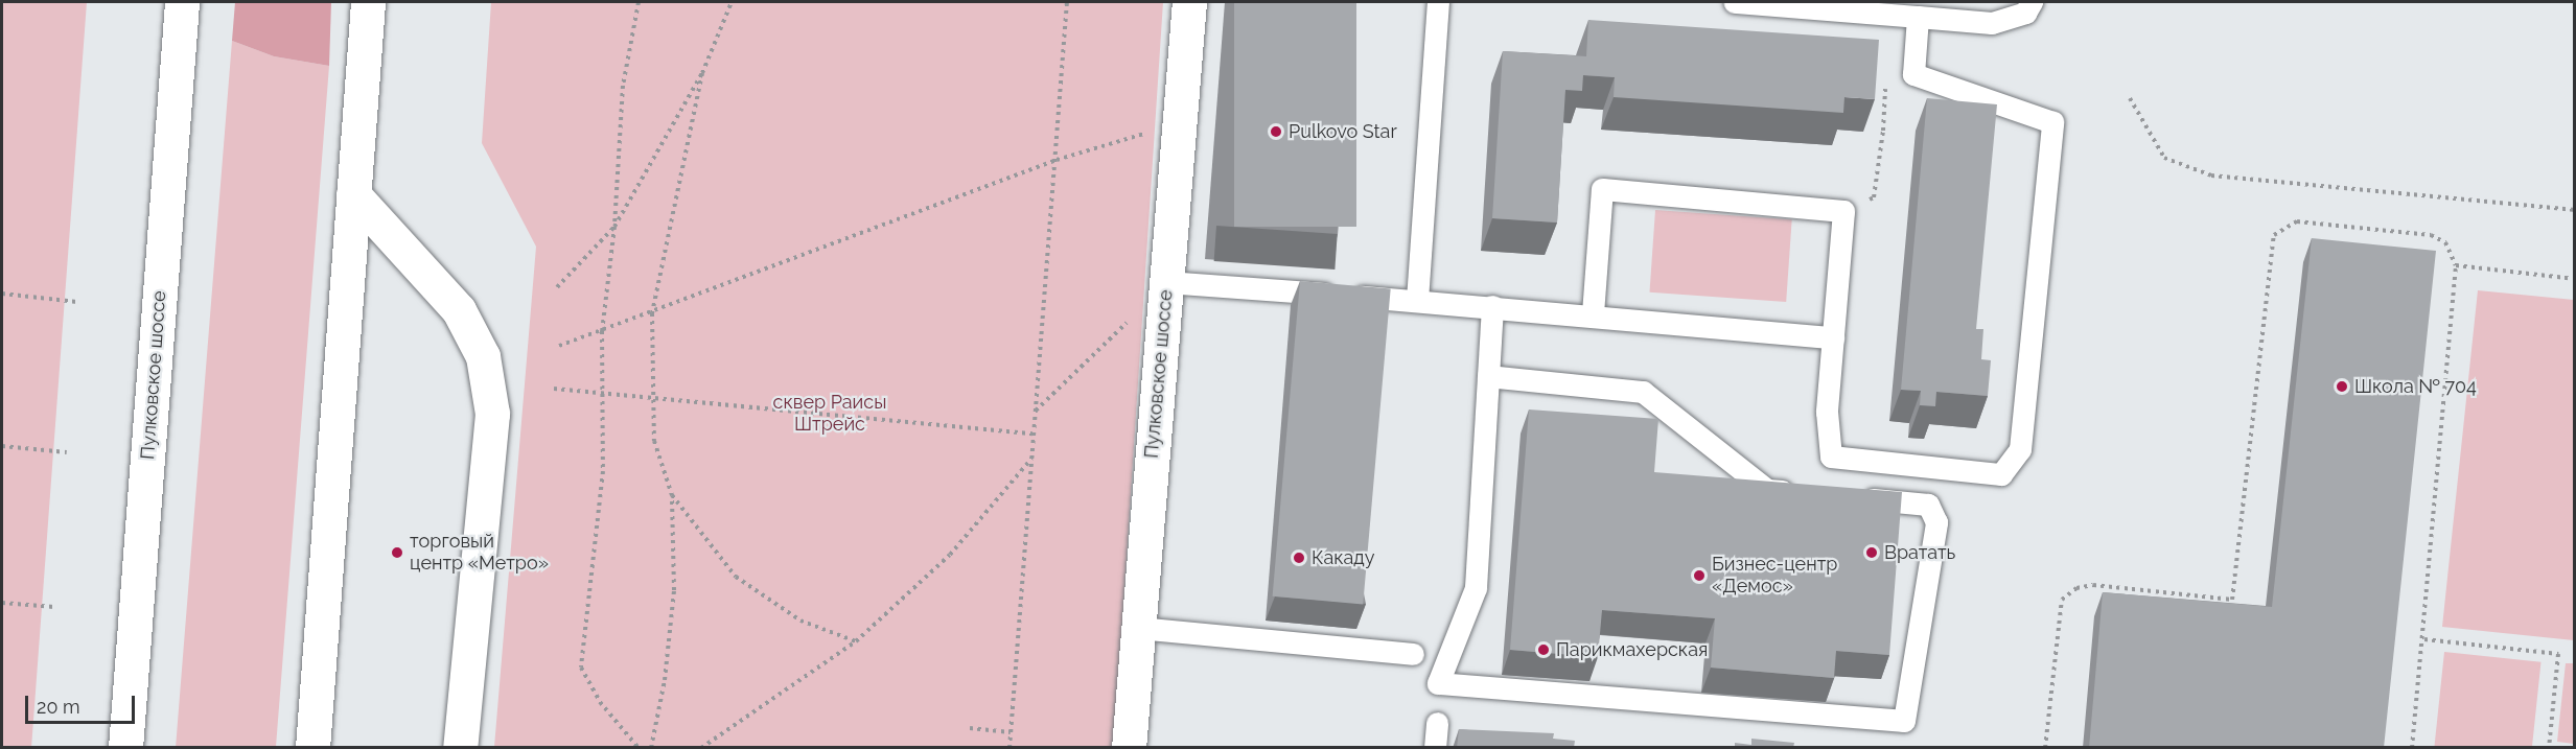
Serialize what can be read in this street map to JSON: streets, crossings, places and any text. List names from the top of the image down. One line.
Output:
{"streets":{"main road":["Пулковское шоссе"]},"parks":["сквер Раисы Штрейс"],"places":["Pulkovo Star","Школа № 704","торговый центр «Метро»","Вратать","Какаду","Бизнес-центр «Демос»","Парикмахерская"],"scale_bar":"20 m"}
